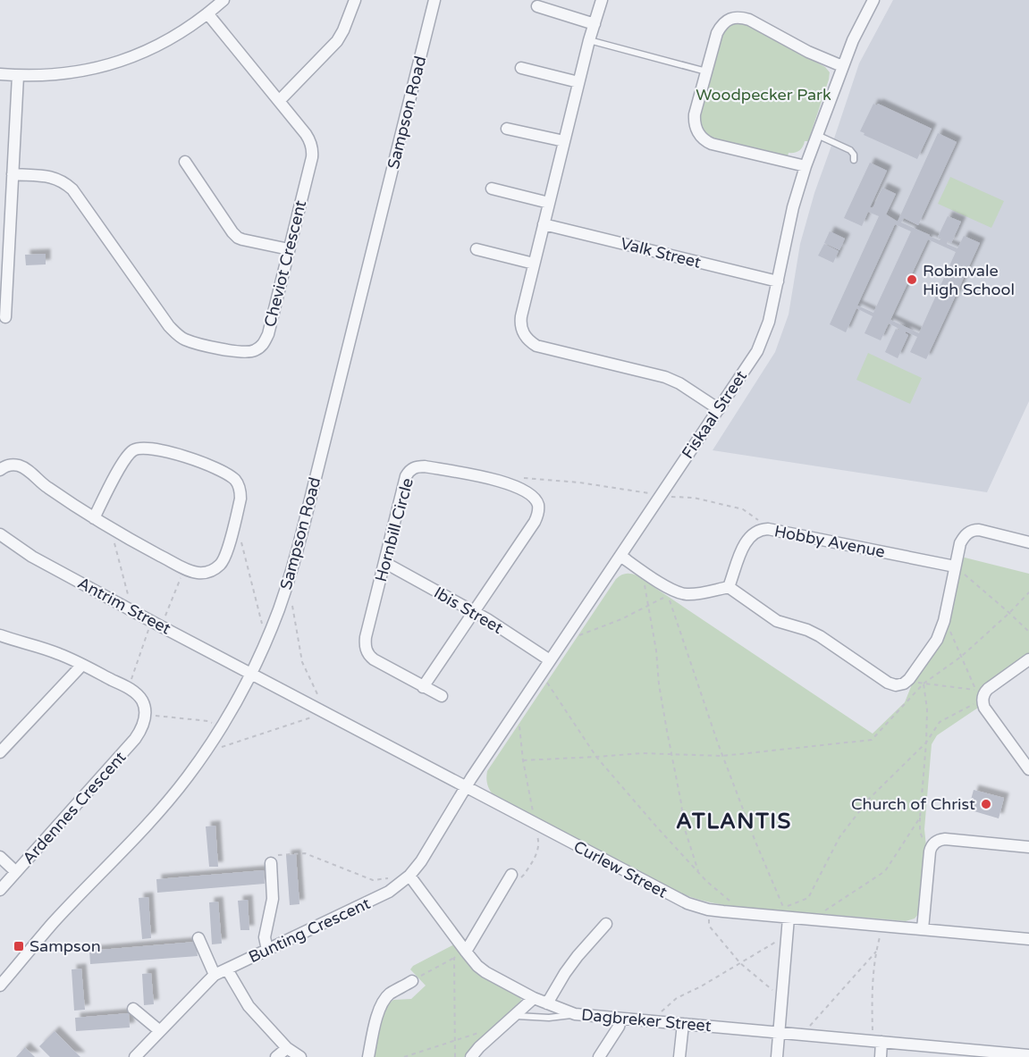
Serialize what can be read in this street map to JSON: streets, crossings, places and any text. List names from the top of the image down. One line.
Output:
{"streets":{"street":["Sampson Road","Valk Street","Cheviot Crescent","Fiskaal Street","Hornbill Circle","Hobby Avenue","Antrim Street","Ibis Street","Ardennes Crescent","Curlew Street","Bunting Crescent","Dagbreker Street"]},"crossings":[["Sampson Road","Antrim Street"],["Sampson Road","Curlew Street"],["Valk Street","Fiskaal Street"],["Fiskaal Street","Ibis Street"],["Fiskaal Street","Curlew Street"],["Fiskaal Street","Bunting Crescent"],["Hornbill Circle","Ibis Street"],["Antrim Street","Curlew Street"],["Curlew Street","Bunting Crescent"],["Bunting Crescent","Dagbreker Street"]],"districts":["ATLANTIS"],"parks":["Woodpecker Park"],"places":{"other":["Robinvale High School","Church of Christ"],"transit":["Sampson"]}}
